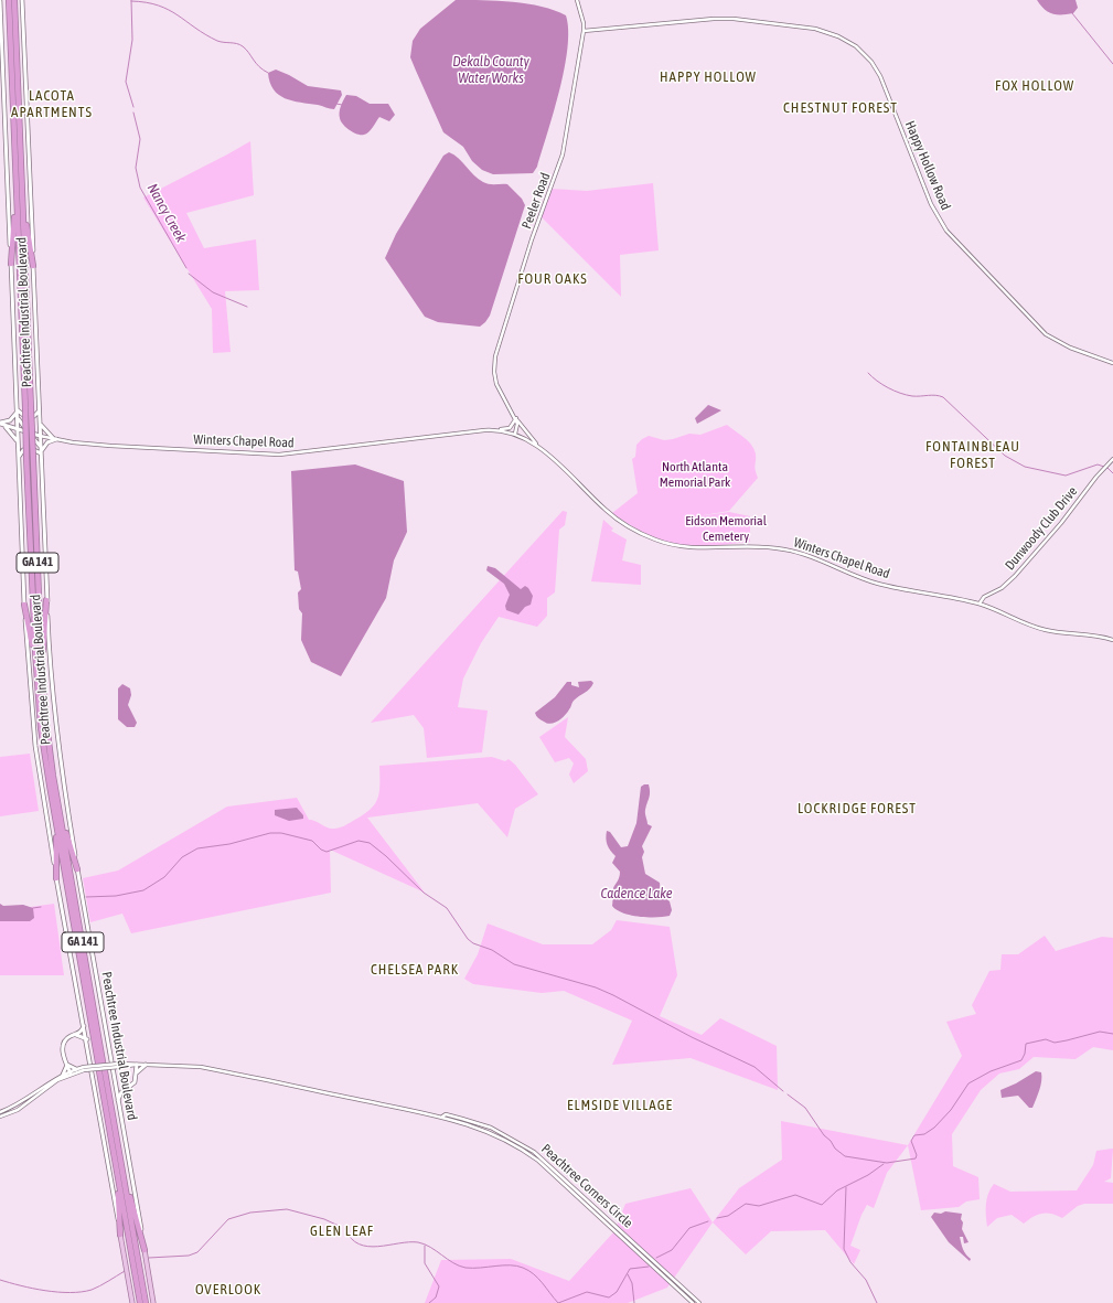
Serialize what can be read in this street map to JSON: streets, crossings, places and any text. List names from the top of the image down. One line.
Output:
{"streets":{"highway":["Peachtree Industrial Boulevard","GA 141"],"main road":["Winters Chapel Road"],"street":["Happy Hollow Road","Peeler Road","Dunwoody Club Drive","Peachtree Corners Circle"]},"crossings":[["Happy Hollow Road","Peeler Road"],["Peachtree Industrial Boulevard","Winters Chapel Road"],["Winters Chapel Road","Dunwoody Club Drive"]],"districts":["HAPPY HOLLOW","FOX HOLLOW","LACOTA APARTMENTS","CHESTNUT FOREST","FOUR OAKS","FONTAINBLEAU FOREST","LOCKRIDGE FOREST","CHELSEA PARK","ELMSIDE VILLAGE","GLEN LEAF","OVERLOOK"],"water":["Dekalb County Water Works","Nancy Creek","Cadence Lake"],"parks":["North Atlanta Memorial Park","Eidson Memorial Cemetery"]}
